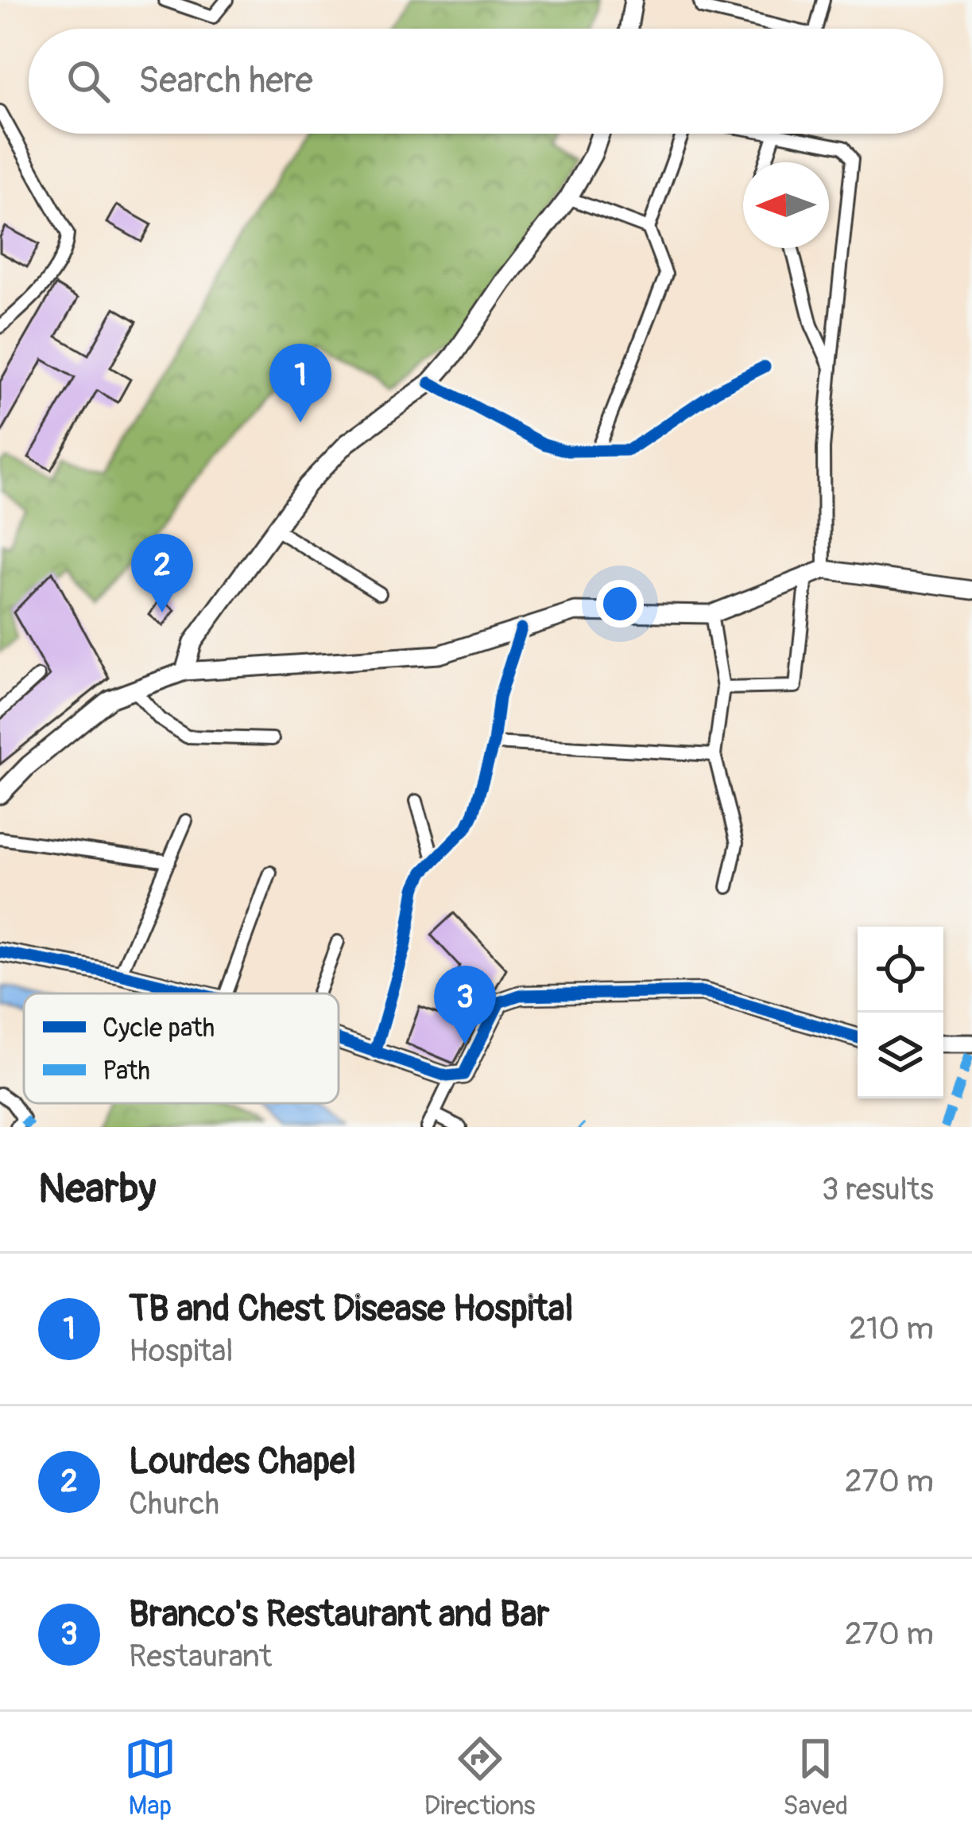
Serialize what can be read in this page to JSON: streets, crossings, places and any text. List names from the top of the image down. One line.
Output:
{"legend":["Cycle path","Path"],"north":"left","page":{"search":"Search here","pins":["1","2","3"],"heading":["Nearby","3 results"],"list":[{"mark":"1","name":"TB and Chest Disease Hospital","note":"Hospital","value":"210 m"},{"mark":"2","name":"Lourdes Chapel","note":"Church","value":"270 m"},{"mark":"3","name":"Branco's Restaurant and Bar","note":"Restaurant","value":"270 m"}],"nav":["Map","Directions","Saved"]}}
